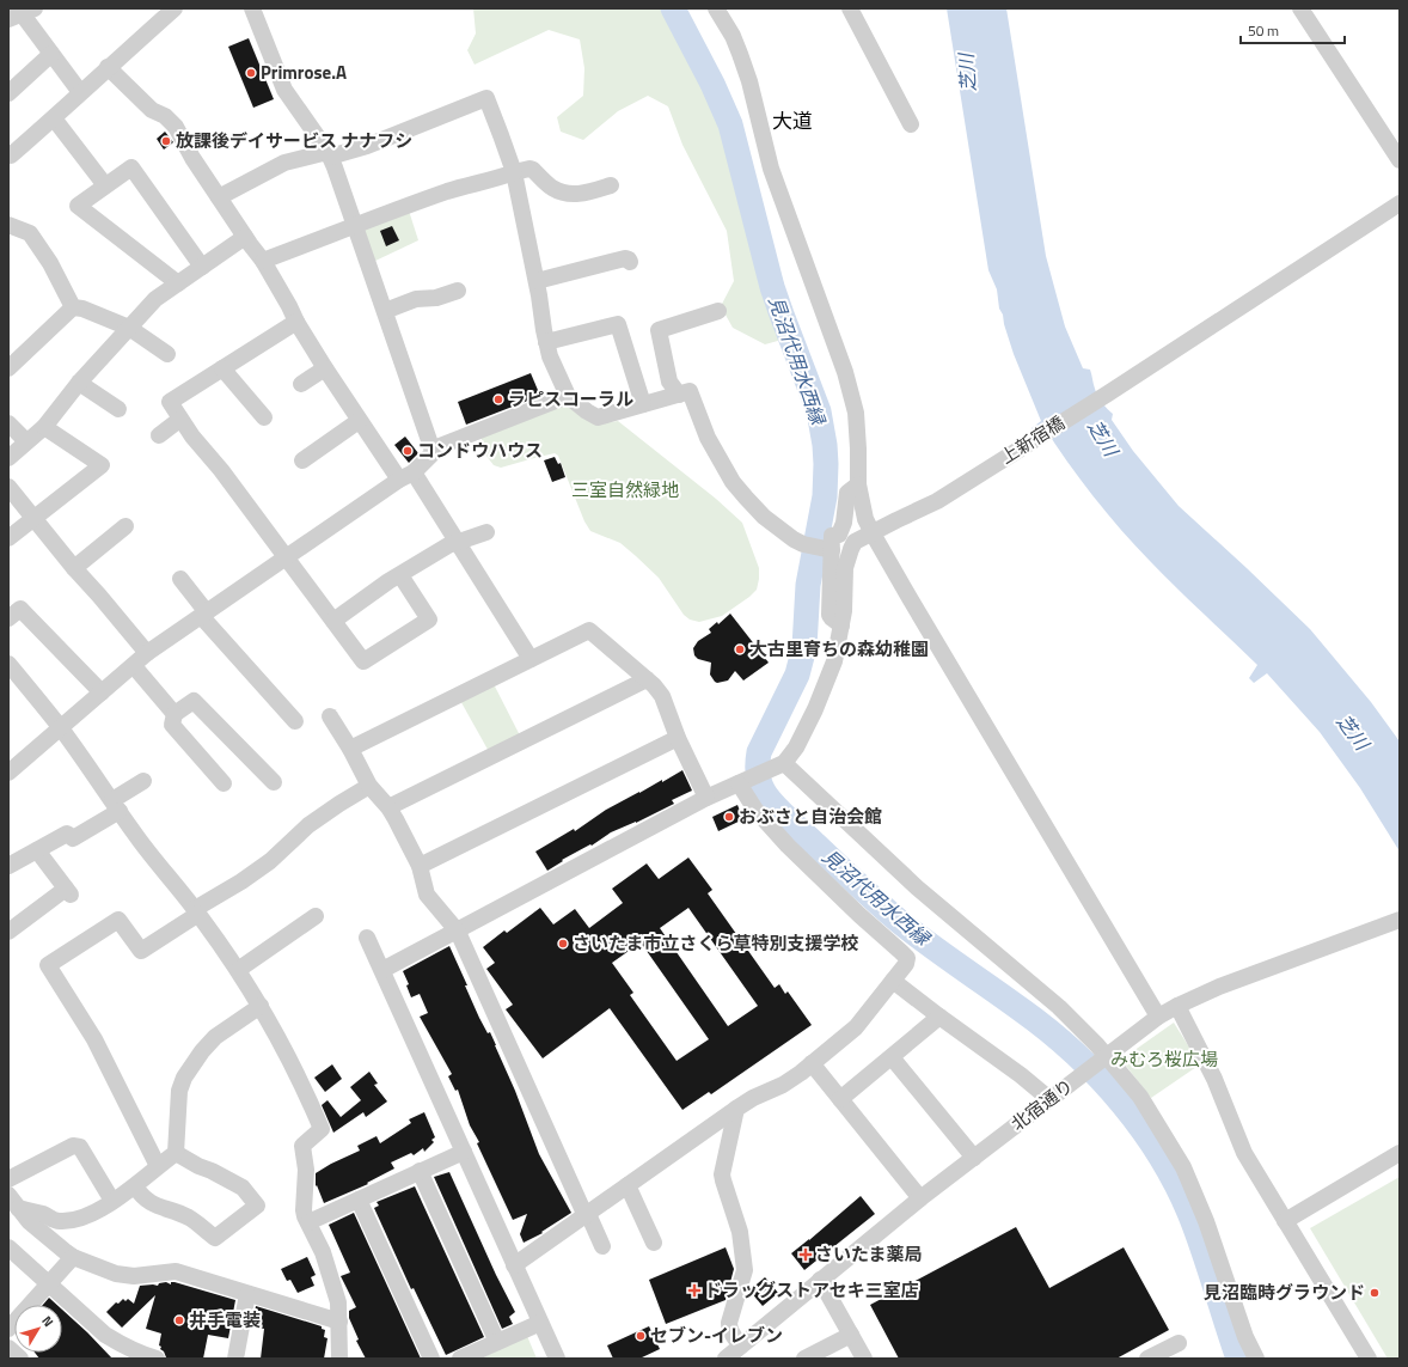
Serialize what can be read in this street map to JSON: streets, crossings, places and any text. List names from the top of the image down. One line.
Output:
{"streets":{"street":["上新宿橋","北宿通り"]},"districts":["大道"],"water":["芝川","見沼代用水西縁"],"parks":["三室自然緑地","みむろ桜広場"],"places":{"other":["Primrose.A","放課後デイサービス ナナフシ","ラピスコーラル","コンドウハウス","大古里育ちの森幼稚園","おぶさと自治会館","さいたま市立さくら草特別支援学校","見沼臨時グラウンド","井手電装","セブン-イレブン"],"health":["さいたま薬局","ドラッグストアセキ三室店"]},"scale_bar":"50 m","north":"top right"}
